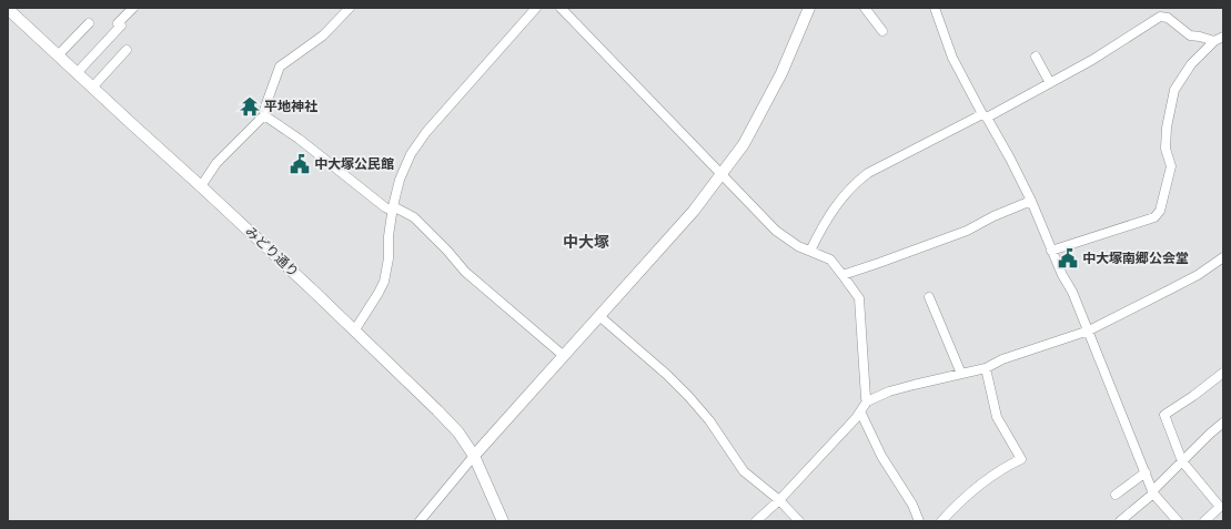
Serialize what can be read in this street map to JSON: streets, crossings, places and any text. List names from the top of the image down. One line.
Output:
{"streets":{"street":["みどり通り"]},"districts":["中大塚"],"places":{"temple":["平地神社"],"public building":["中大塚公民館","中大塚南郷公会堂"]}}
